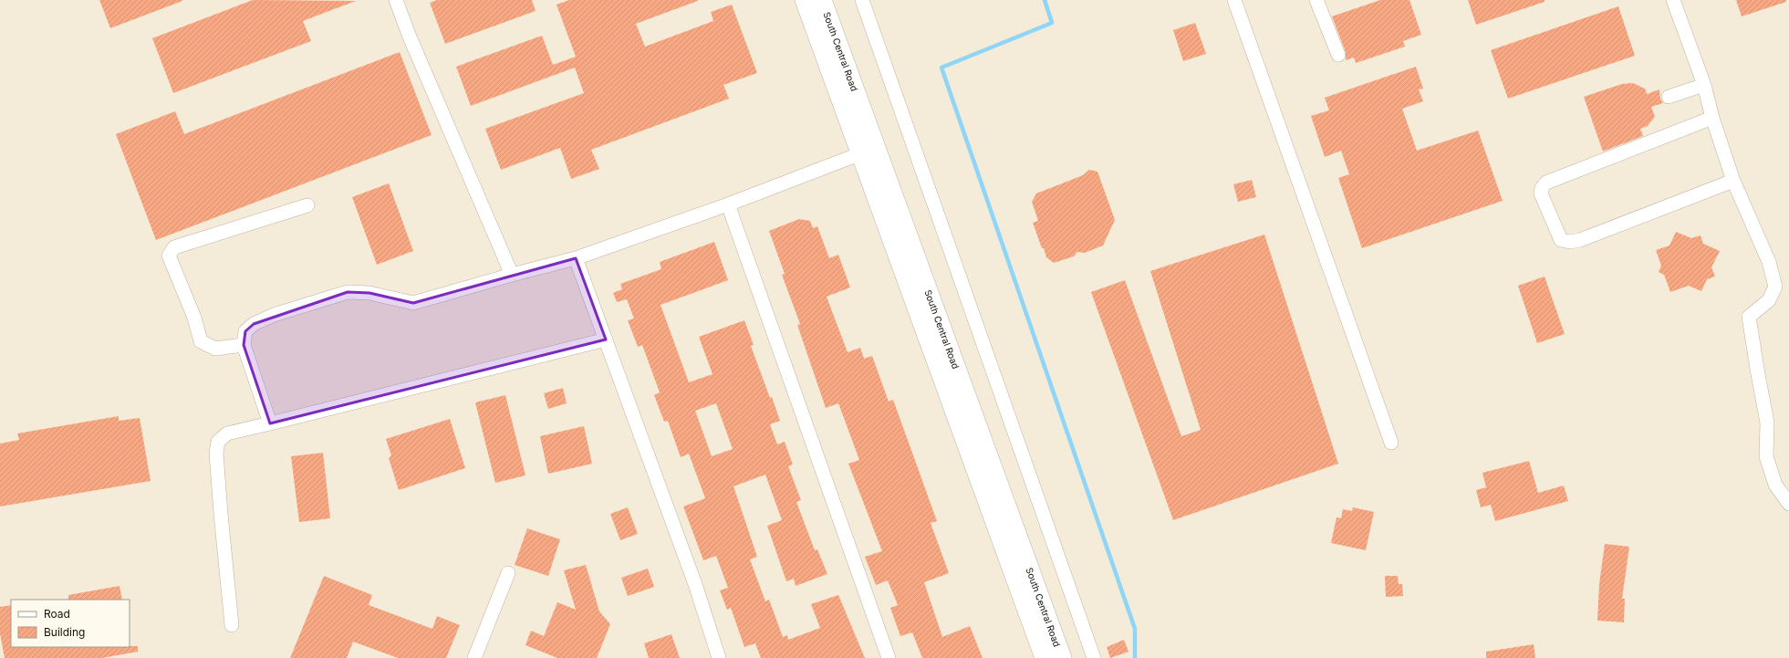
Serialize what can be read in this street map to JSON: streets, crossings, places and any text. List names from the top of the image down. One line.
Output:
{"streets":{"main road":["South Central Road"]},"legend":["Road","Building"]}
